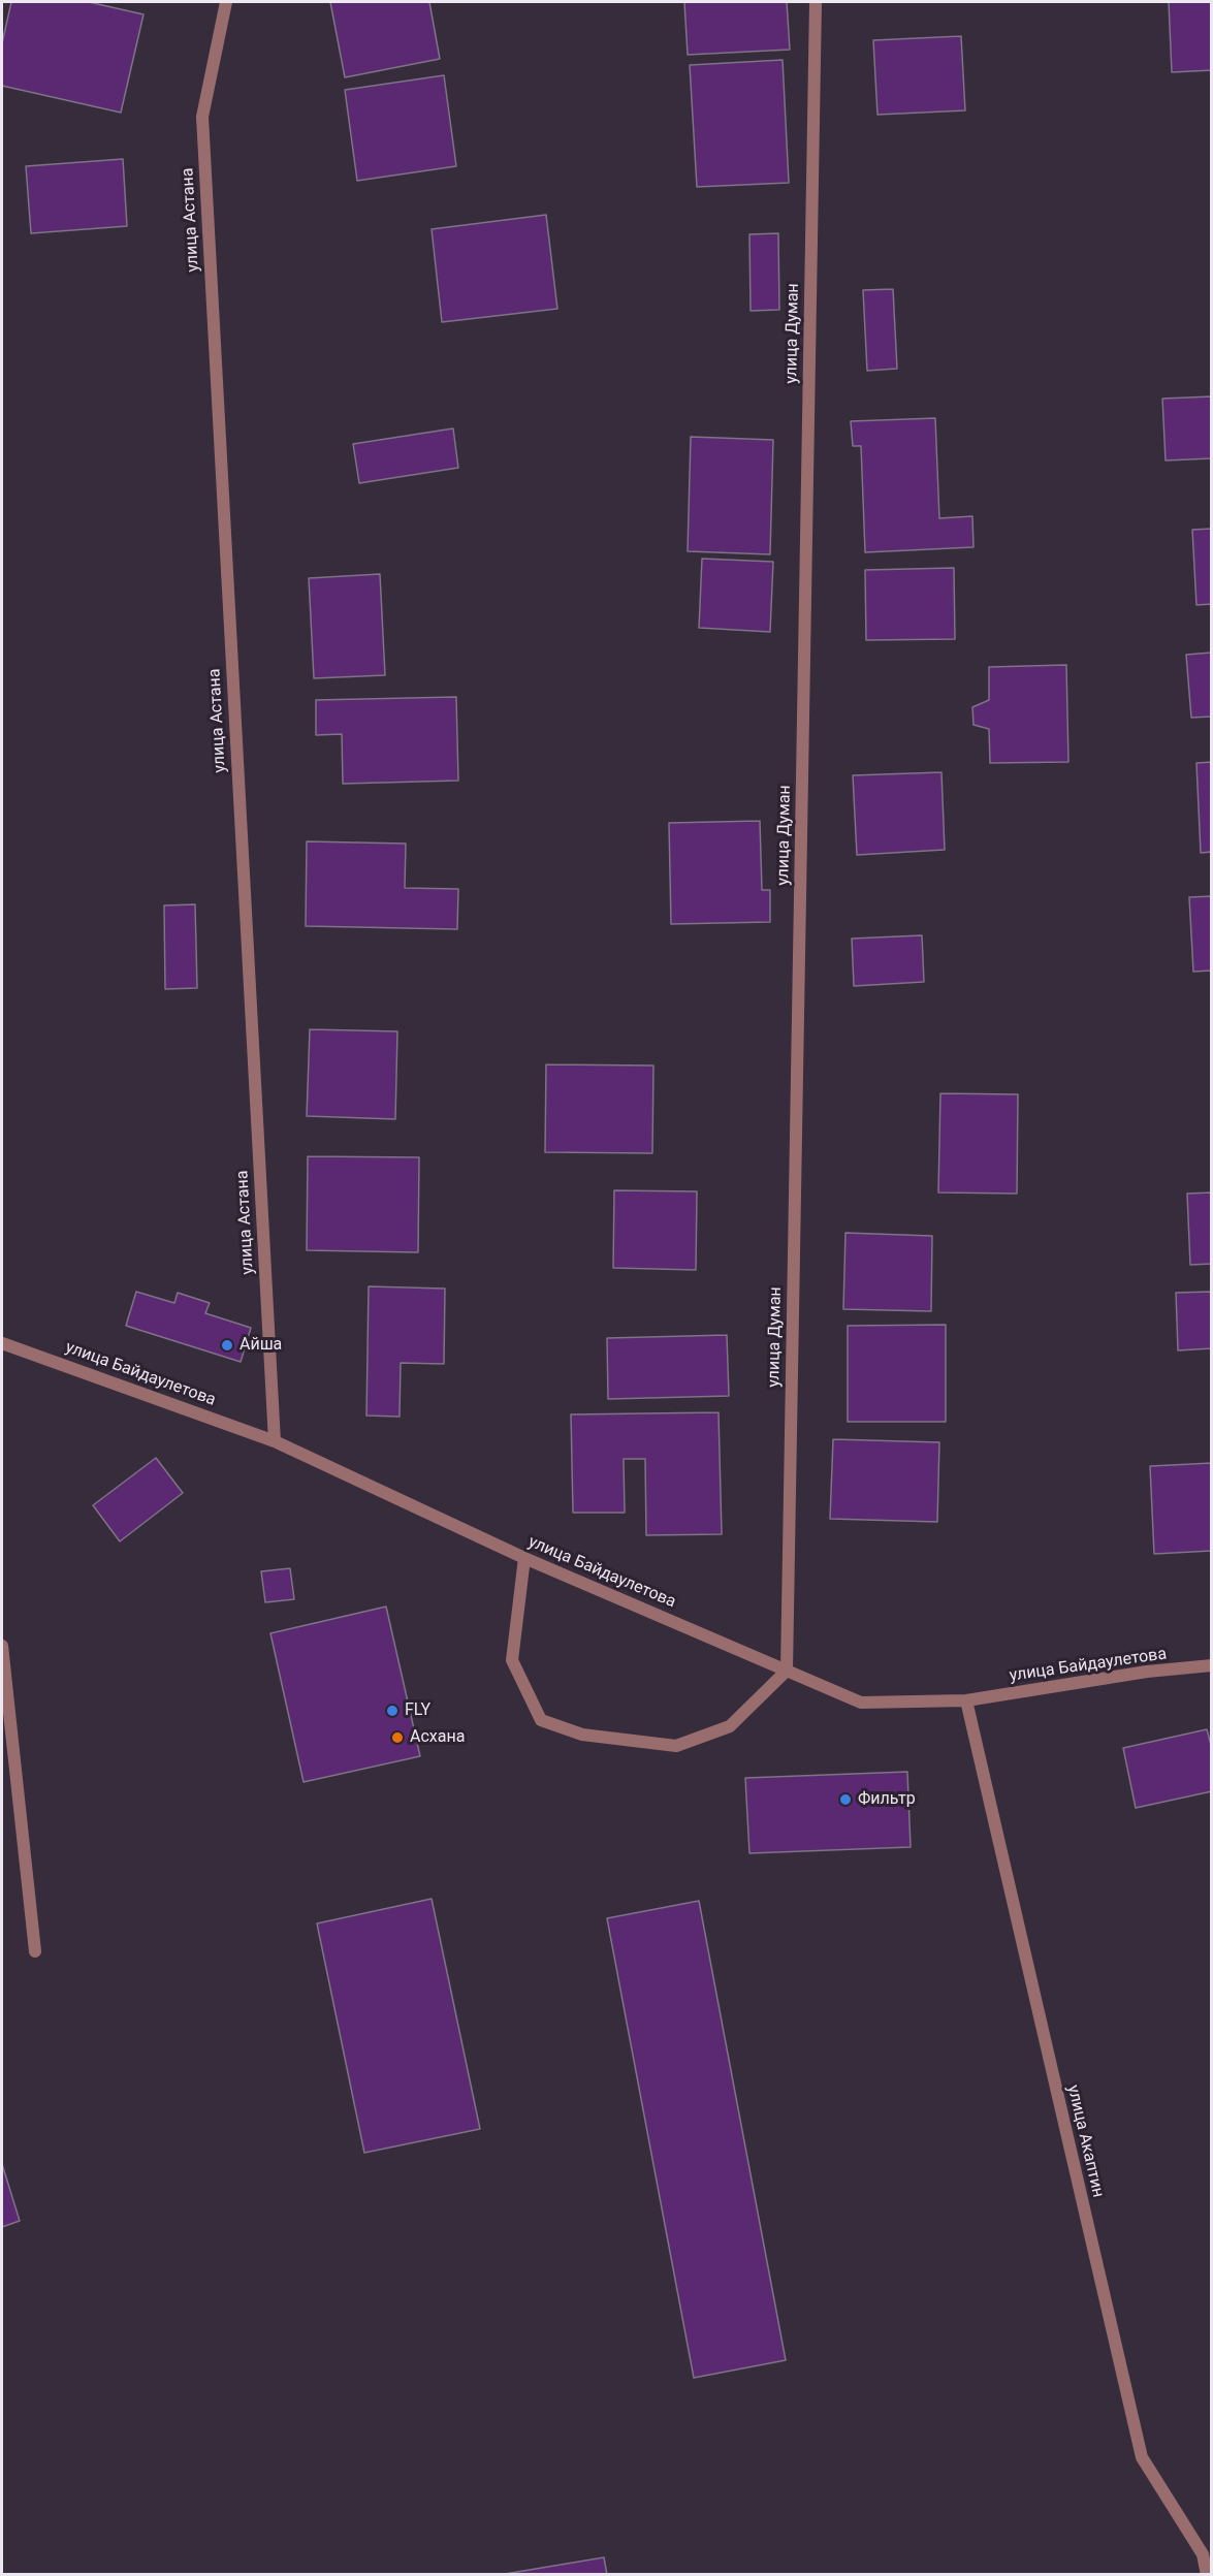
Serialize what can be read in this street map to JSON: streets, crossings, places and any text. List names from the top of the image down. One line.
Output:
{"streets":{"street":["улица Астана","улица Думан","улица Байдаулетова","улица Акаптин"]},"crossings":[["улица Астана","улица Байдаулетова"],["улица Думан","улица Байдаулетова"],["улица Байдаулетова","улица Акаптин"]],"places":["Айша","FLY","Асхана","Фильтр"]}
